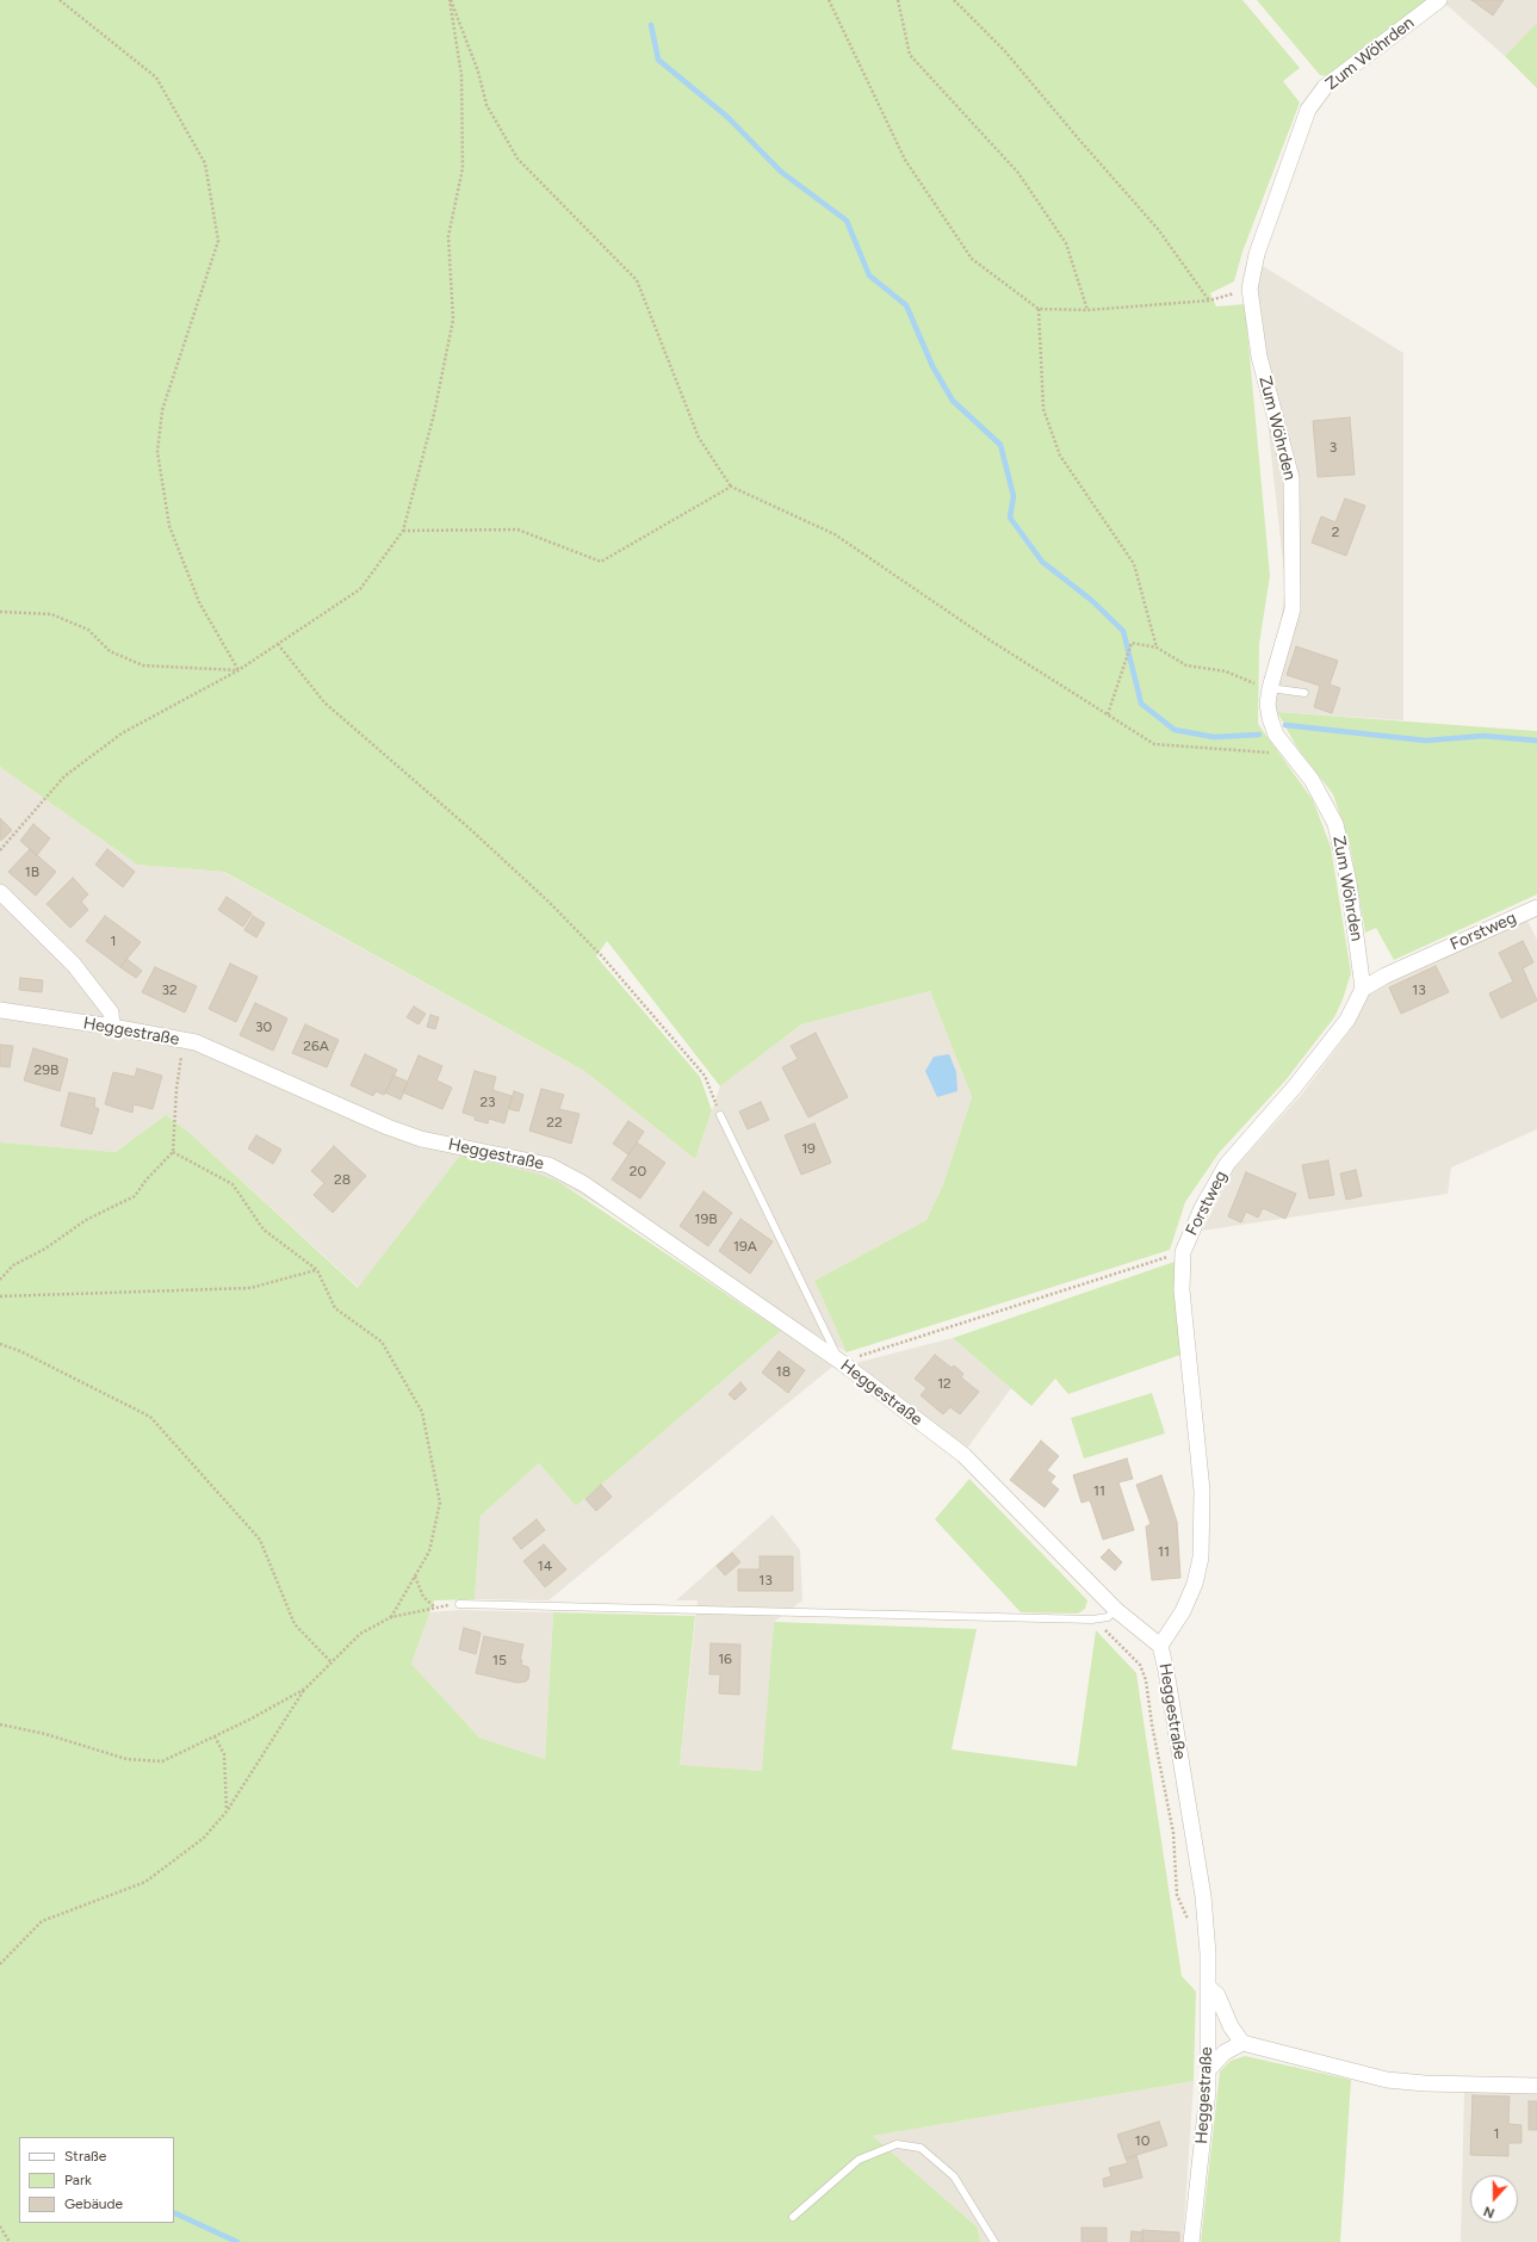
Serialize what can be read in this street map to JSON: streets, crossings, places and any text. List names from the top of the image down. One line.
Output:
{"streets":{"street":["Zum Wöhrden","Forstweg","Heggestraße"]},"crossings":[["Zum Wöhrden","Forstweg"],["Forstweg","Heggestraße"]],"house_numbers":["3","2","1B","1","32","13","30","26A","29B","23","22","19","20","28","19B","19A","18","12","11","11","14","13","16","15","1","10"],"legend":["Straße","Park","Gebäude"],"north":"bottom"}
